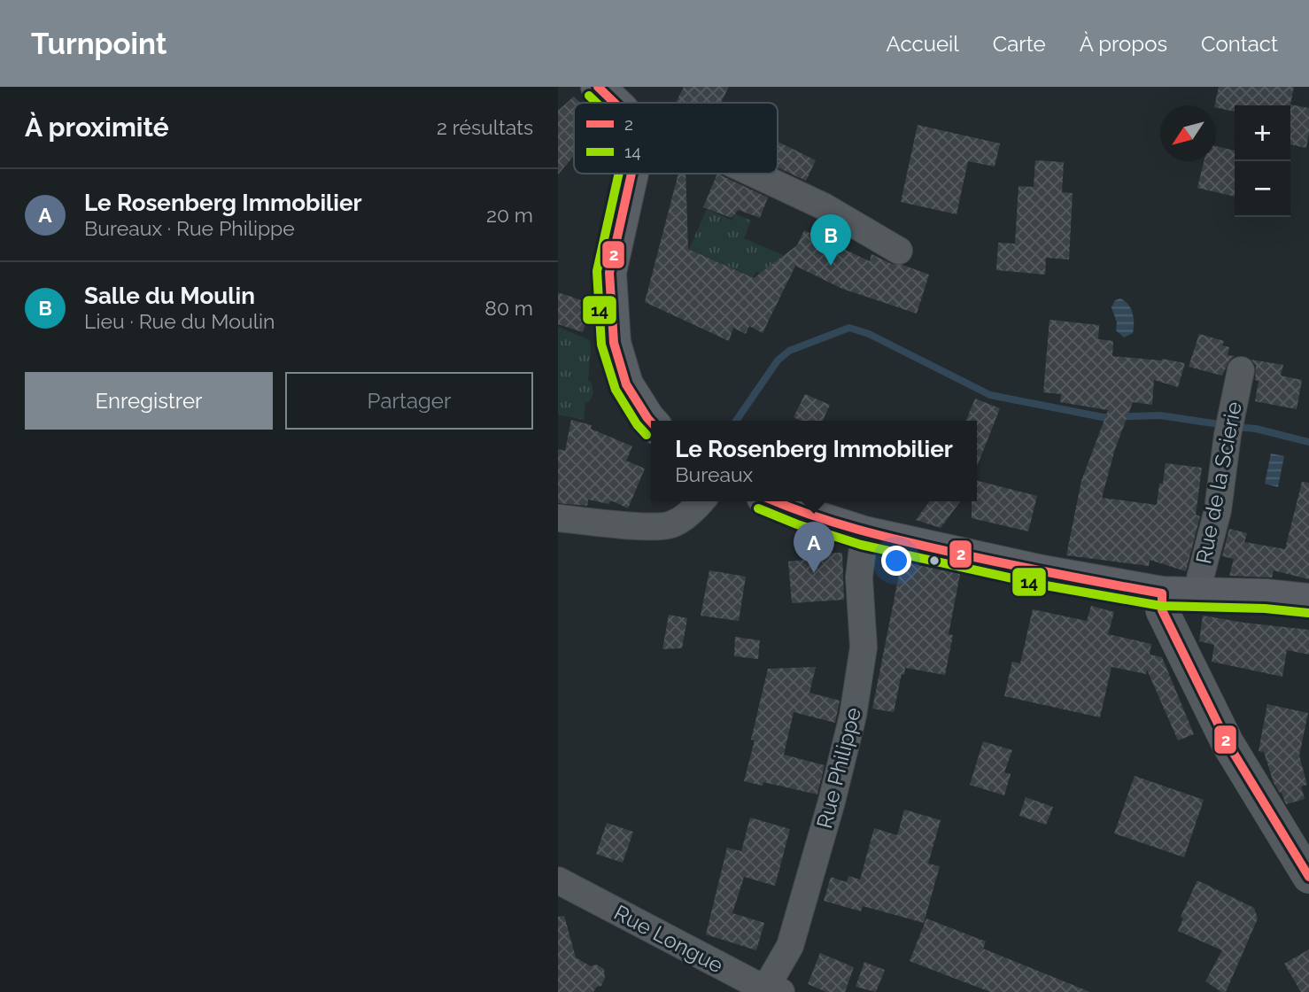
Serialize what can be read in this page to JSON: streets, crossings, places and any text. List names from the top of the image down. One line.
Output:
{"streets":{"street":["Rue de la Scierie","Rue Philippe","Rue Longue"]},"crossings":[["Rue Philippe","Rue Longue"]],"lines":["transit line 2","transit line 14"],"legend":["2","14"],"north":"bottom left","page":{"header":"Turnpoint","nav":["Accueil","Carte","À propos","Contact"],"heading":["À proximité","2 résultats"],"map_buttons":["+","−"],"list":[{"mark":"A","name":"Le Rosenberg Immobilier","note":"Bureaux · Rue Philippe","value":"20 m"},{"mark":"B","name":"Salle du Moulin","note":"Lieu · Rue du Moulin","value":"80 m"}],"pins":["B","A"],"buttons":["Enregistrer","Partager"],"popup":["Le Rosenberg Immobilier","Bureaux"]}}
